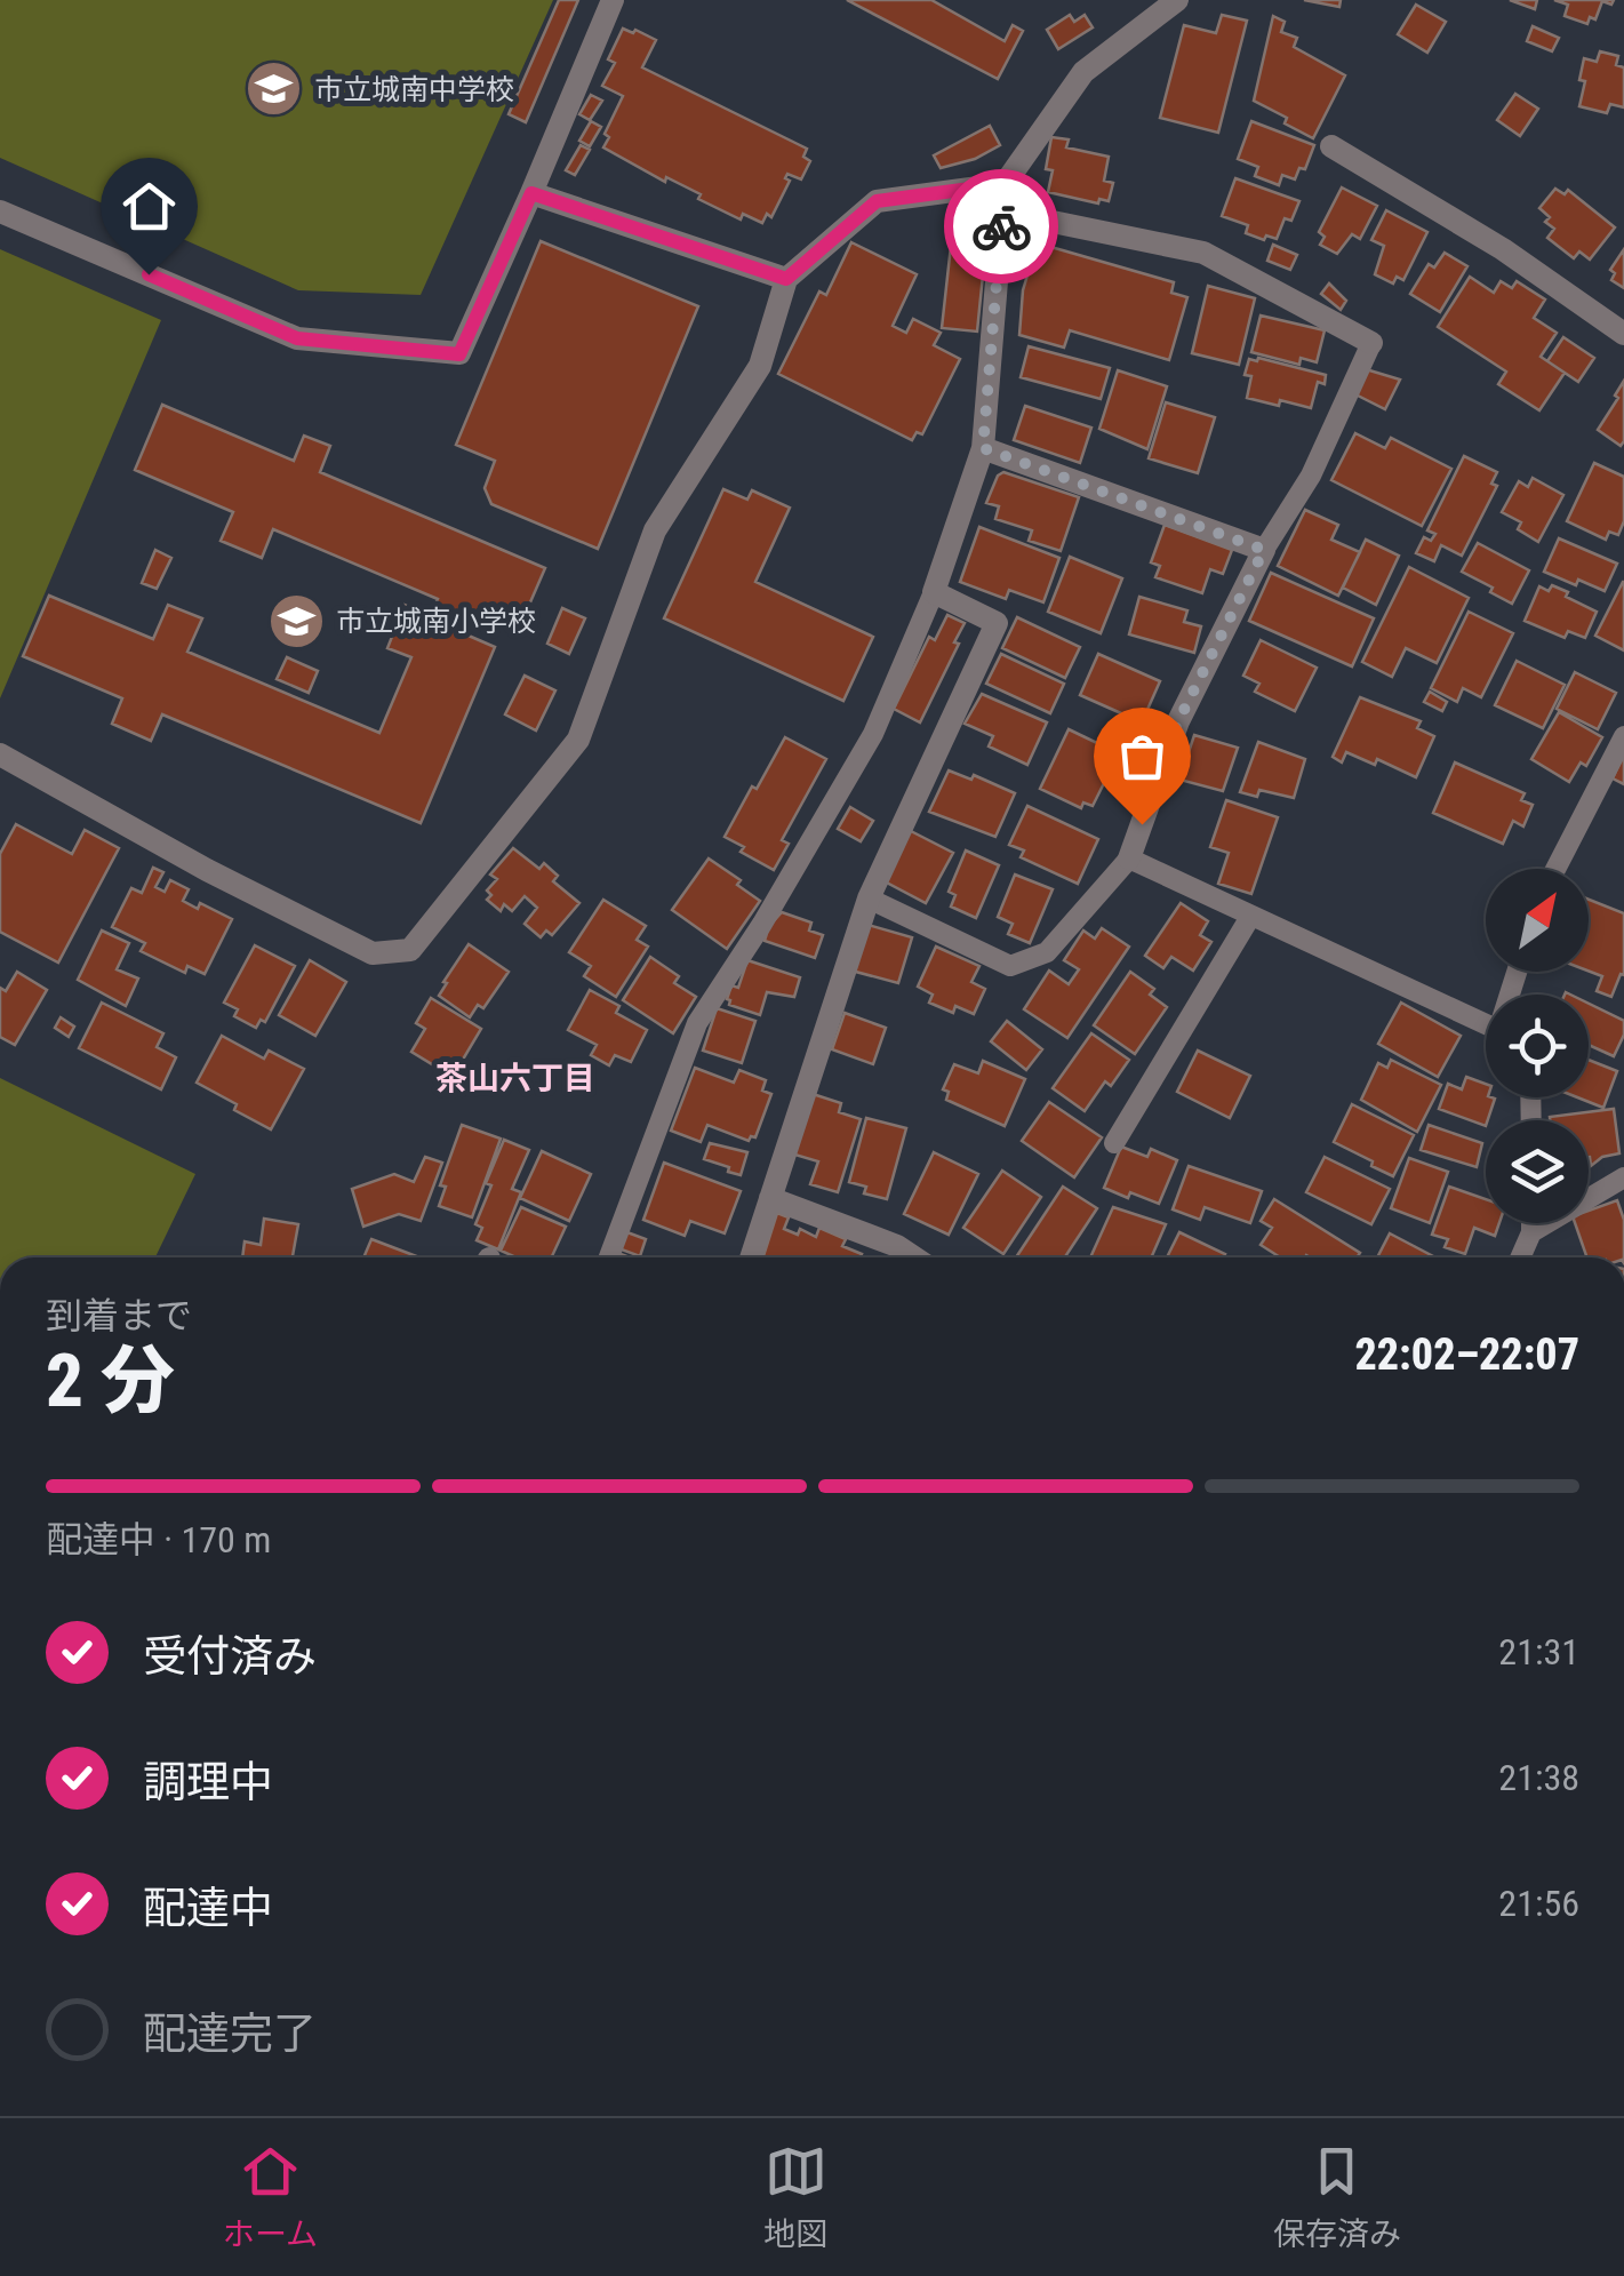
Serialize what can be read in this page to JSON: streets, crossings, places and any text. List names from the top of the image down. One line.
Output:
{"districts":["茶山六丁目"],"places":{"school or university":["市立城南中学校","市立城南小学校"]},"north":"top right","page":{"heading":["2 分","到着まで","22:02–22:07"],"bar":"配達中 · 170 m","list":[["受付済み","21:31"],["調理中","21:38"],["配達中","21:56"],"配達完了"],"tabs":["ホーム","地図","保存済み"]}}
